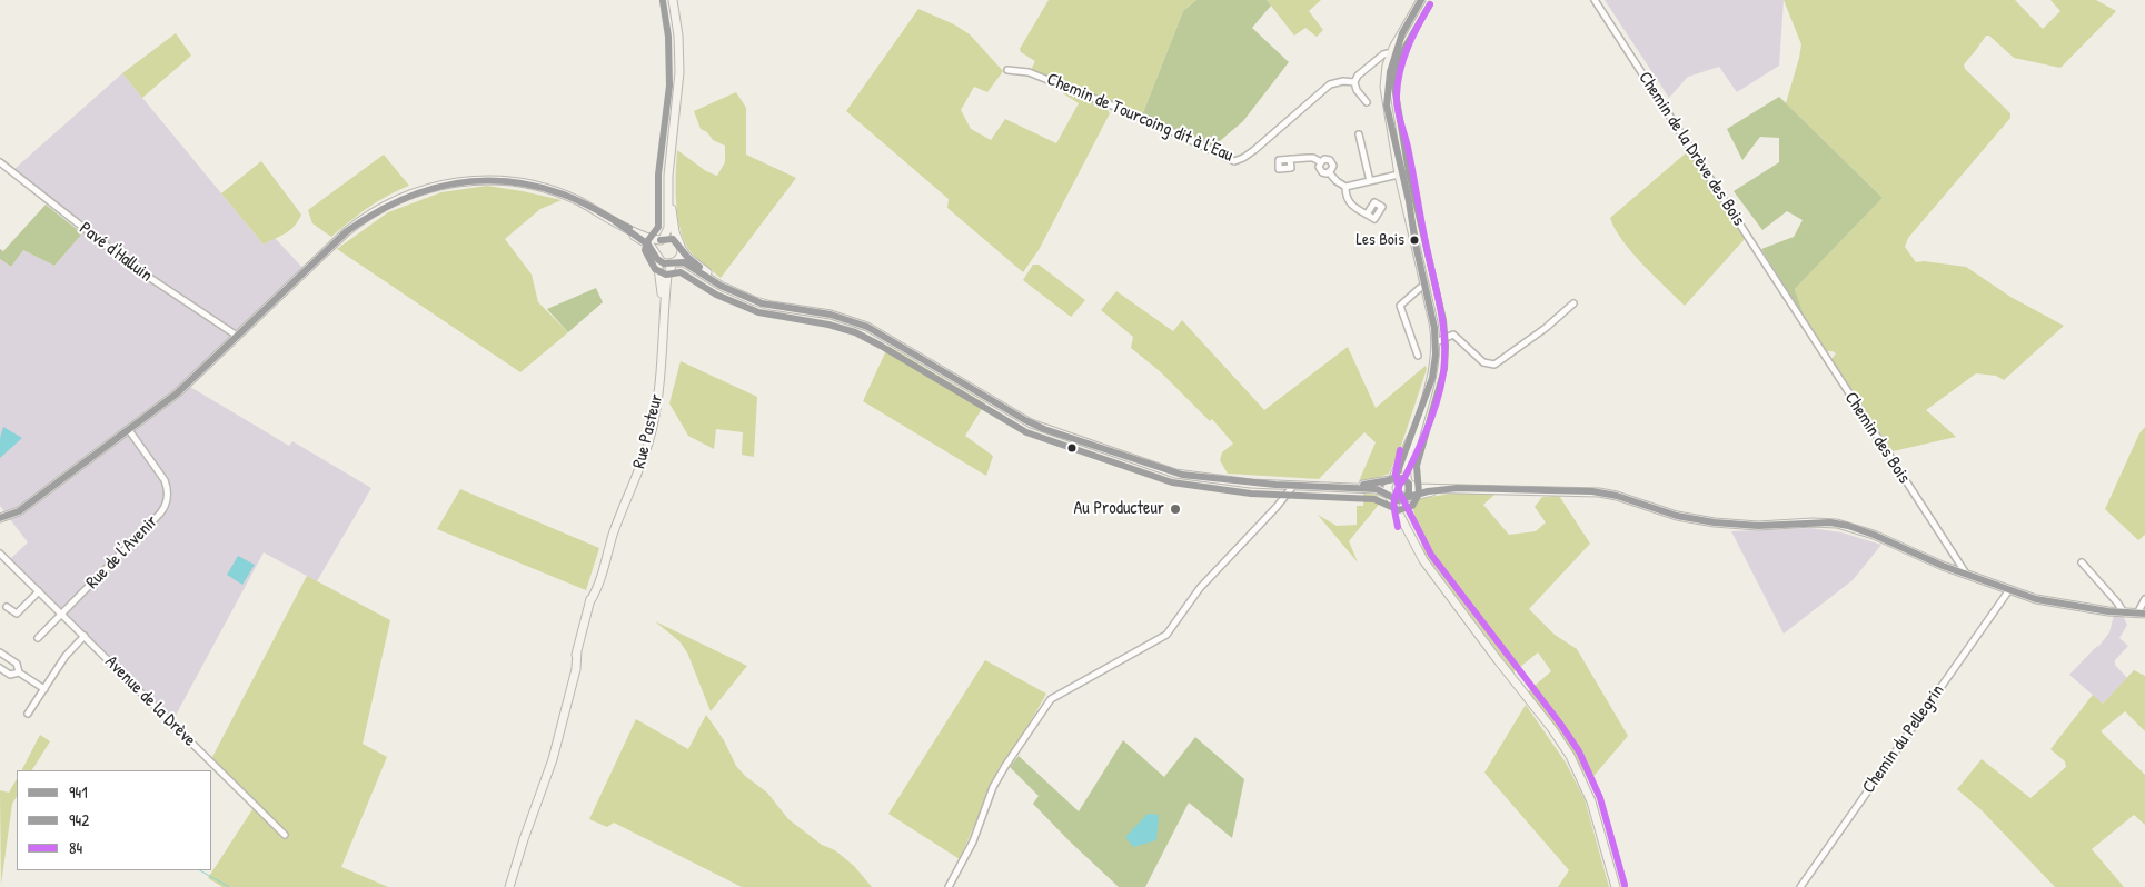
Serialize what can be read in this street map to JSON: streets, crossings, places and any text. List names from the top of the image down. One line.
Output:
{"streets":{"street":["Chemin de Tourcoing dit à l'Eau","Chemin de la Drève des Bois","Pavé d'Halluin","Rue Pasteur","Chemin des Bois","Rue de l'Avenir","Avenue de la Drève","Chemin du Pellegrin"]},"crossings":[["Chemin de la Drève des Bois","Chemin des Bois"],["Rue de l'Avenir","Avenue de la Drève"]],"places":["Les Bois","Au Producteur"],"lines":["transit line 941","transit line 942","transit line 84"],"legend":["941","942","84"]}
